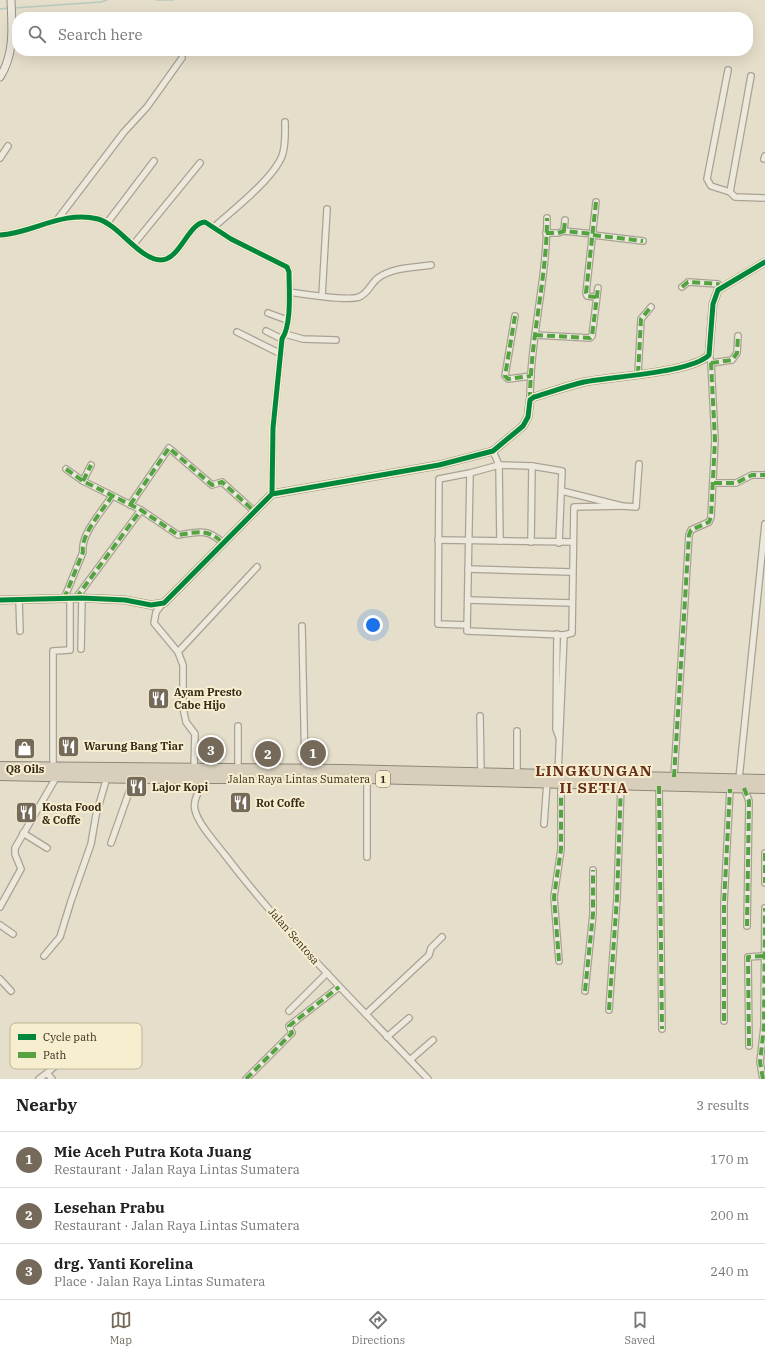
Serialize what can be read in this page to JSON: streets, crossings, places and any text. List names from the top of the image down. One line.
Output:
{"streets":{"highway":["Jalan Raya Lintas Sumatera","1"],"street":["Jalan Sentosa"]},"crossings":[["Jalan Raya Lintas Sumatera","Jalan Sentosa"]],"districts":["LINGKUNGAN II SETIA"],"places":{"restaurant":["Ayam Presto Cabe Hijo","Warung Bang Tiar","Lajor Kopi","Rot Coffe","Kosta Food & Coffe"],"shop":["Q8 Oils"]},"legend":["Cycle path","Path"],"page":{"search":"Search here","pins":["3","1","2"],"heading":["Nearby","3 results"],"list":[{"mark":"1","name":"Mie Aceh Putra Kota Juang","note":"Restaurant · Jalan Raya Lintas Sumatera","value":"170 m"},{"mark":"2","name":"Lesehan Prabu","note":"Restaurant · Jalan Raya Lintas Sumatera","value":"200 m"},{"mark":"3","name":"drg. Yanti Korelina","note":"Place · Jalan Raya Lintas Sumatera","value":"240 m"}],"nav":["Map","Directions","Saved"]}}
